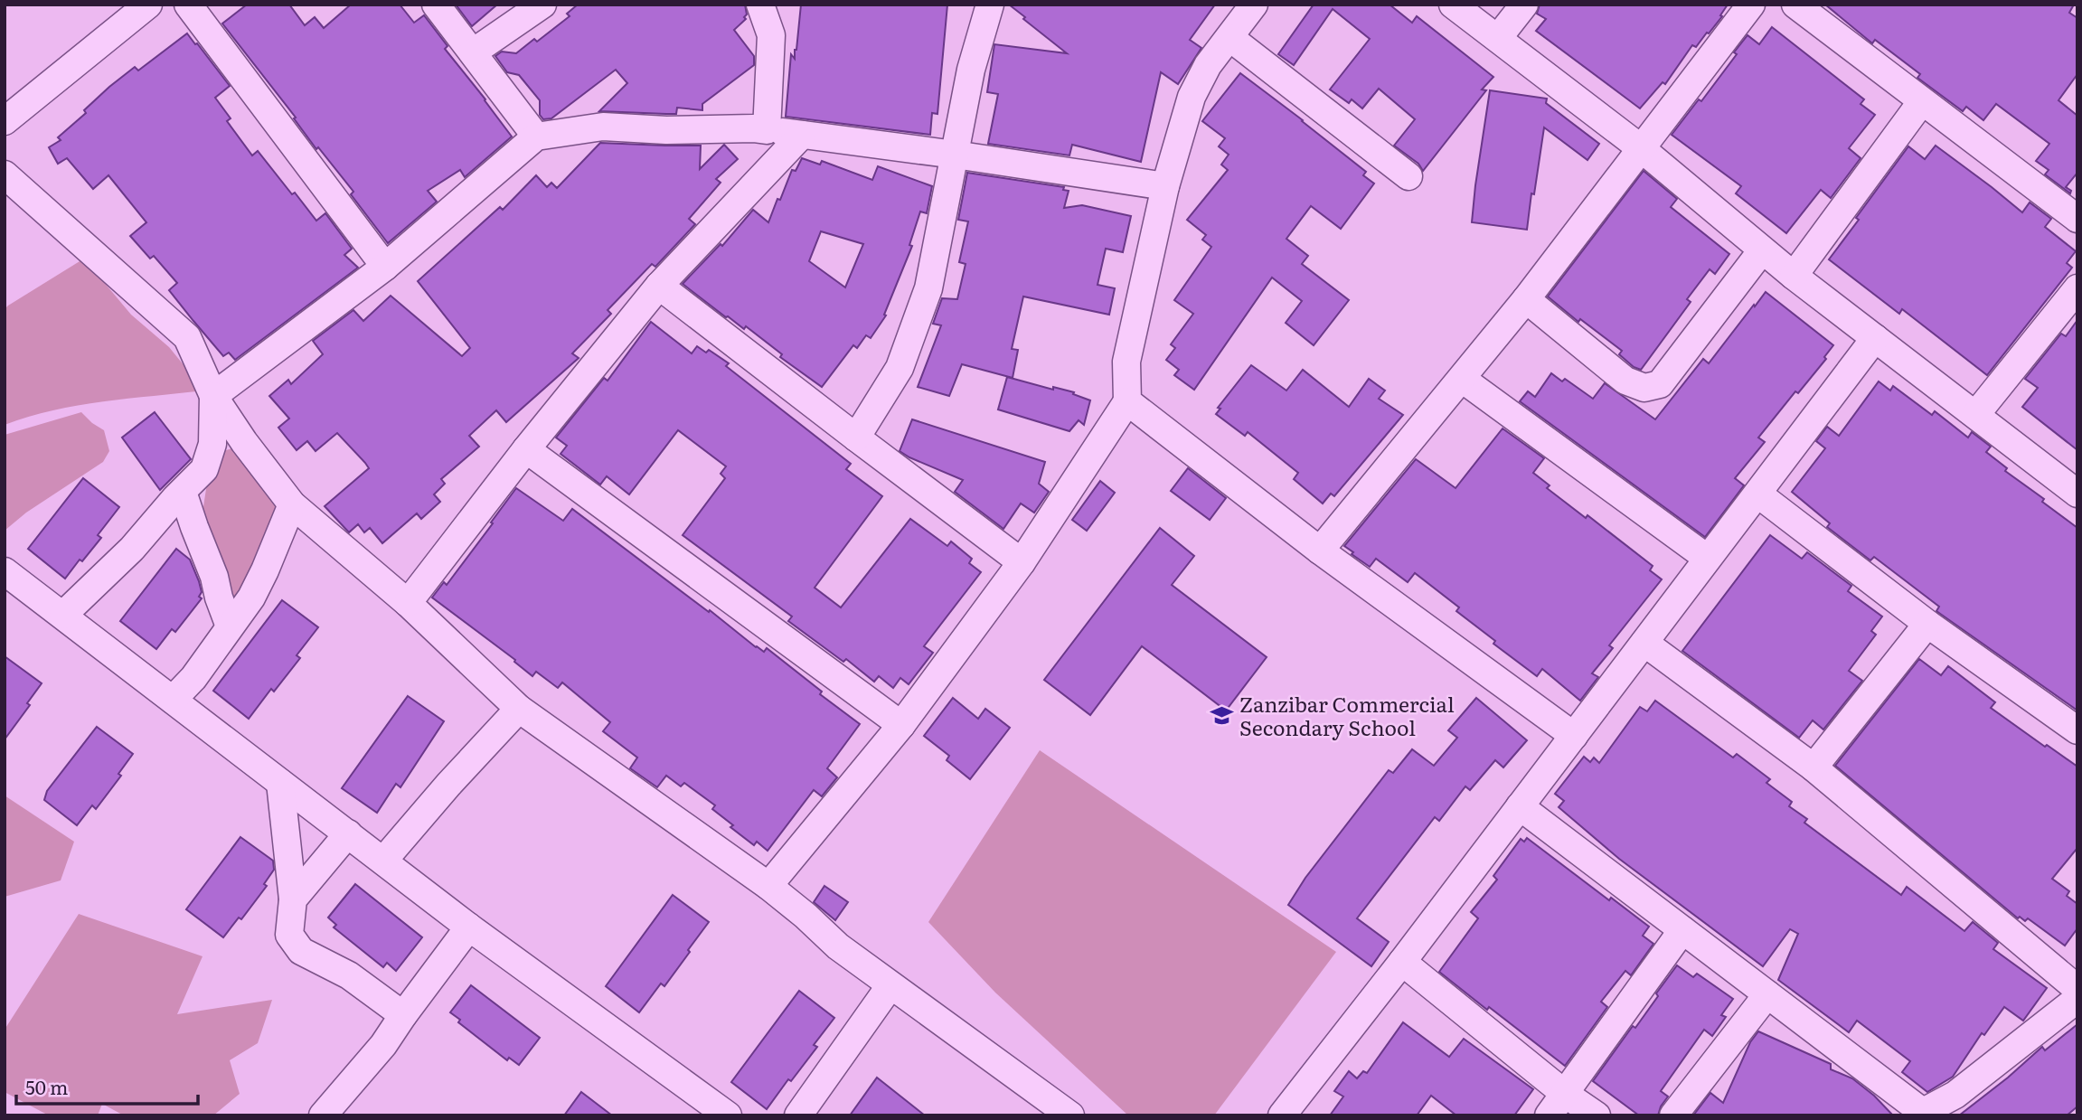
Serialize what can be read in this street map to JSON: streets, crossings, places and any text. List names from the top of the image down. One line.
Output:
{"places":{"school or university":["Zanzibar Commercial Secondary School"]},"scale_bar":"50 m"}
